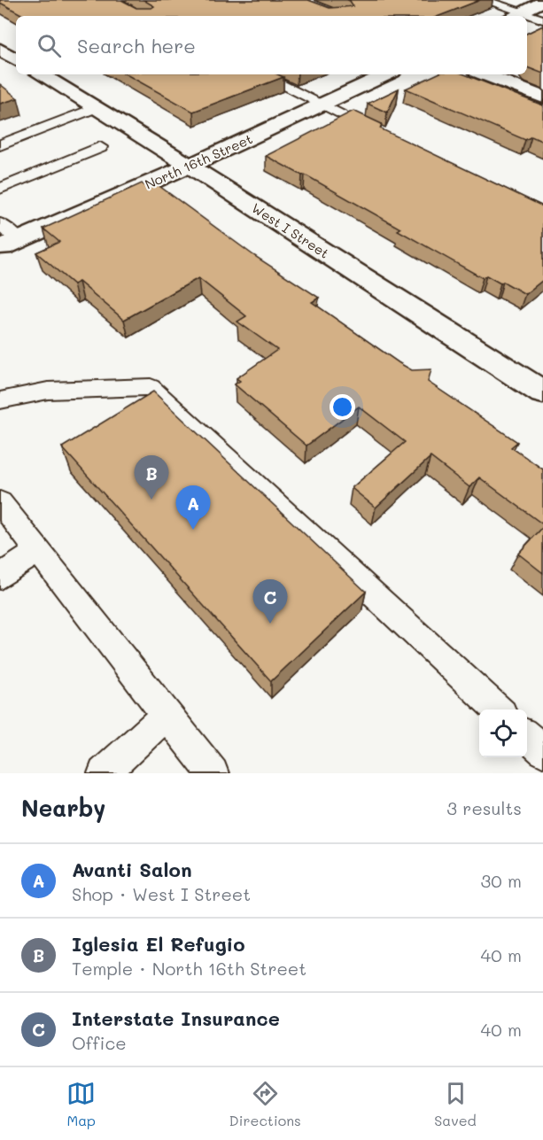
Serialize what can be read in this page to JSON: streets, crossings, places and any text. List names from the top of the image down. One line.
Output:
{"streets":{"street":["North 16th Street","West I Street"]},"crossings":[["North 16th Street","West I Street"]],"page":{"search":"Search here","pins":["B","A","C"],"heading":["Nearby","3 results"],"list":[{"mark":"A","name":"Avanti Salon","note":"Shop · West I Street","value":"30 m"},{"mark":"B","name":"Iglesia El Refugio","note":"Temple · North 16th Street","value":"40 m"},{"mark":"C","name":"Interstate Insurance","note":"Office","value":"40 m"}],"nav":["Map","Directions","Saved"]}}
